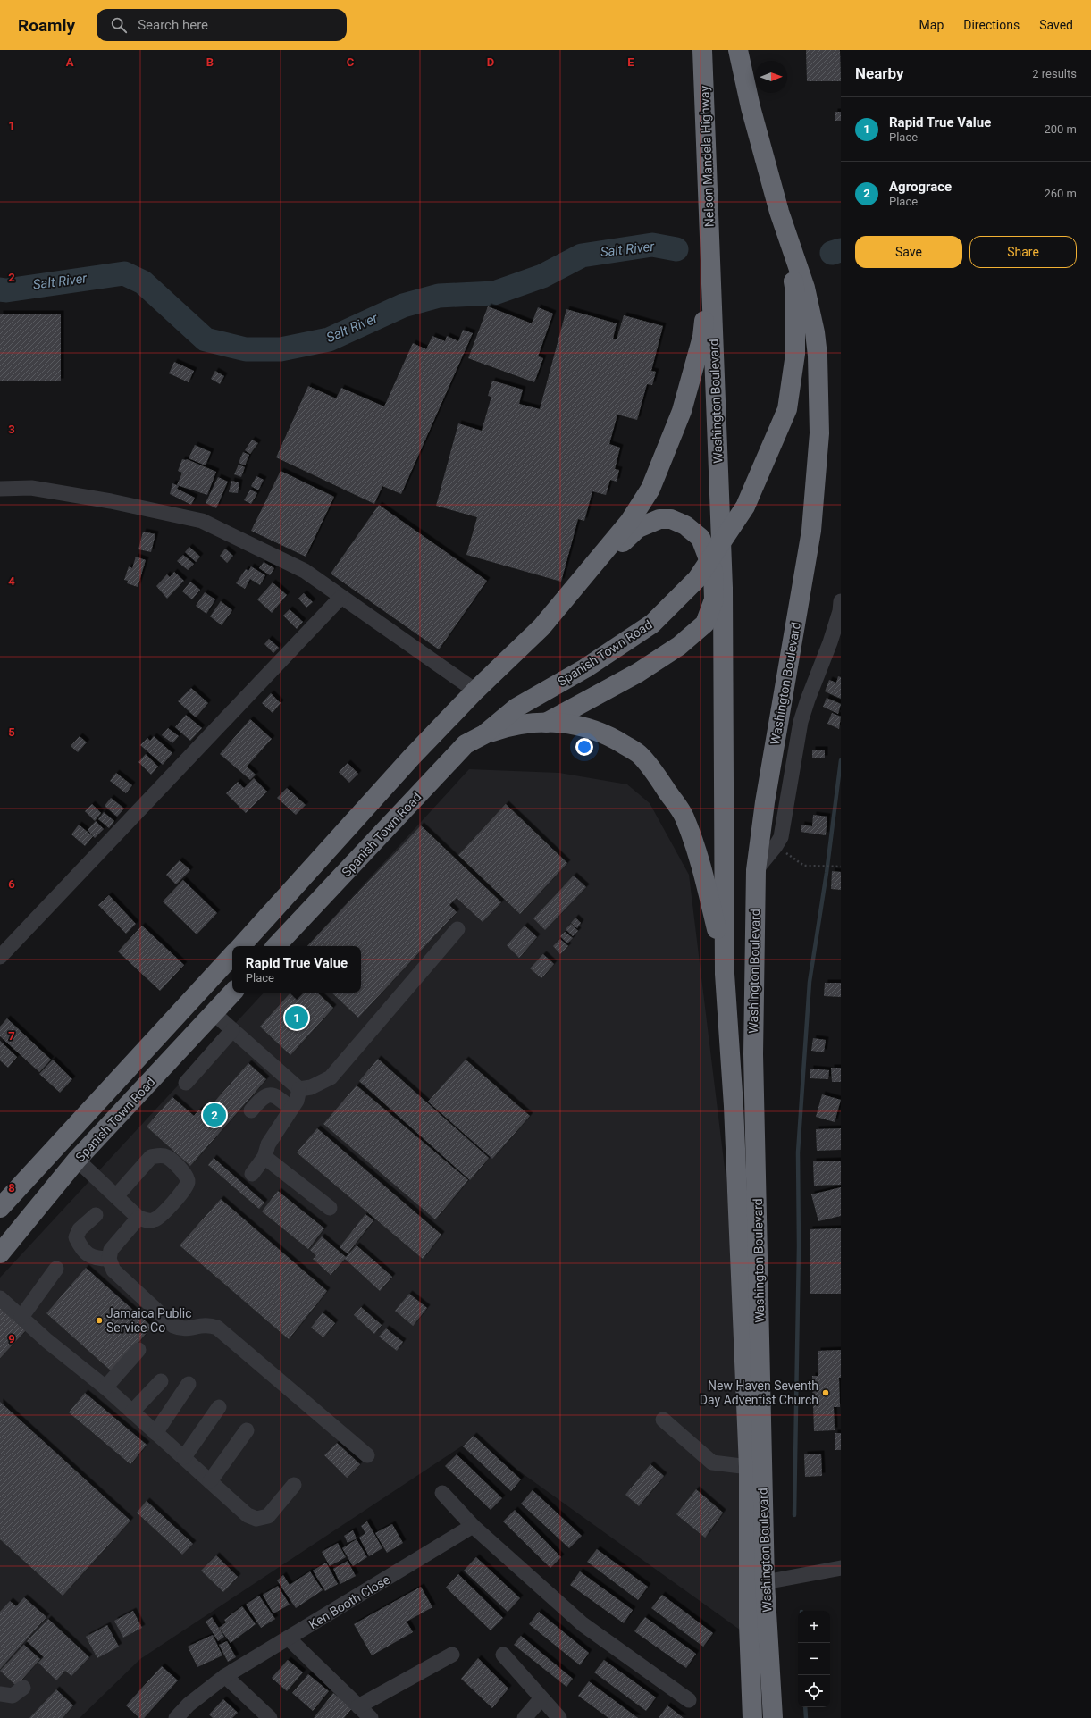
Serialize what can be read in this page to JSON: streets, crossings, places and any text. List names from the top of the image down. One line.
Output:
{"streets":{"highway":["Nelson Mandela Highway","Washington Boulevard","Spanish Town Road"],"street":["Ken Booth Close"]},"crossings":[["Nelson Mandela Highway","Washington Boulevard"],["Washington Boulevard","Spanish Town Road"]],"water":["Salt River"],"places":["Jamaica Public Service Co","New Haven Seventh Day Adventist Church"],"north":"right","page":{"header":"Roamly","search":"Search here","nav":["Map","Directions","Saved"],"heading":["Nearby","2 results"],"list":[{"mark":"1","name":"Rapid True Value","note":"Place","value":"200 m"},{"mark":"2","name":"Agrograce","note":"Place","value":"260 m"}],"buttons":["Save","Share"],"popup":["Rapid True Value","Place"],"pins":["1","2"],"map_buttons":["+","−"]},"grid":{"columns":["A","B","C","D","E"],"rows":["1","2","3","4","5","6","7","8","9"]}}
